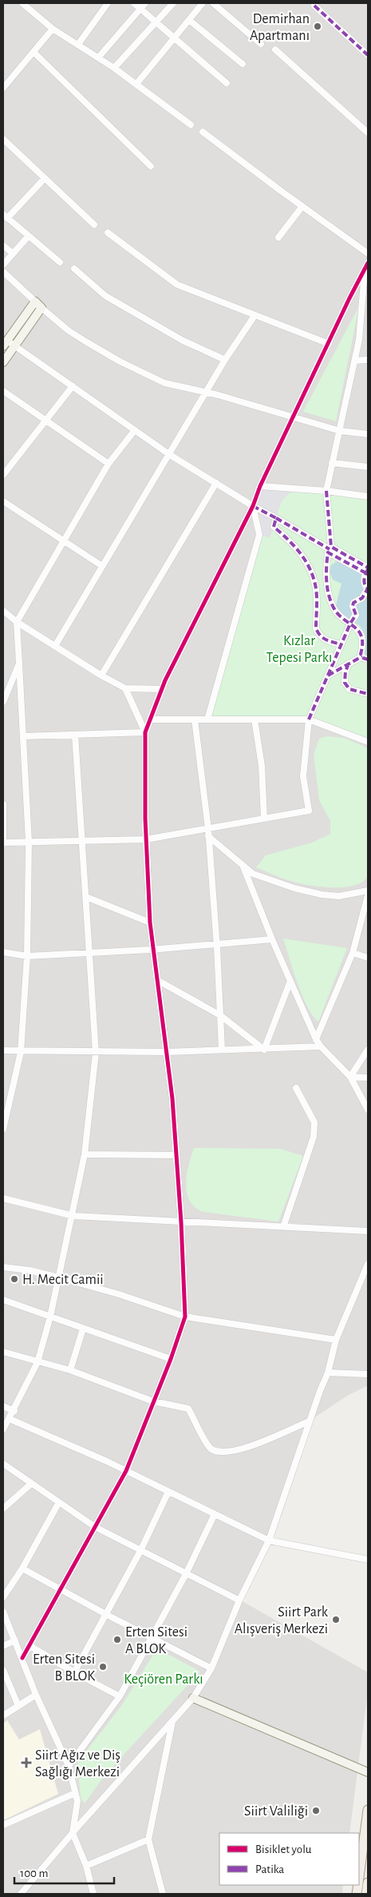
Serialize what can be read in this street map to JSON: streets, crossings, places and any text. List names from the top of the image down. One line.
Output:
{"parks":["Kızlar Tepesi Parkı","Keçiören Parkı"],"places":{"other":["Demirhan Apartmanı","H. Mecit Camii","Siirt Park Alışveriş Merkezi","Erten Sitesi A BLOK","Erten Sitesi B BLOK","Siirt Valiliği"],"health":["Siirt Ağız ve Diş Sağlığı Merkezi"]},"legend":["Bisiklet yolu","Patika"],"scale_bar":"100 m"}
